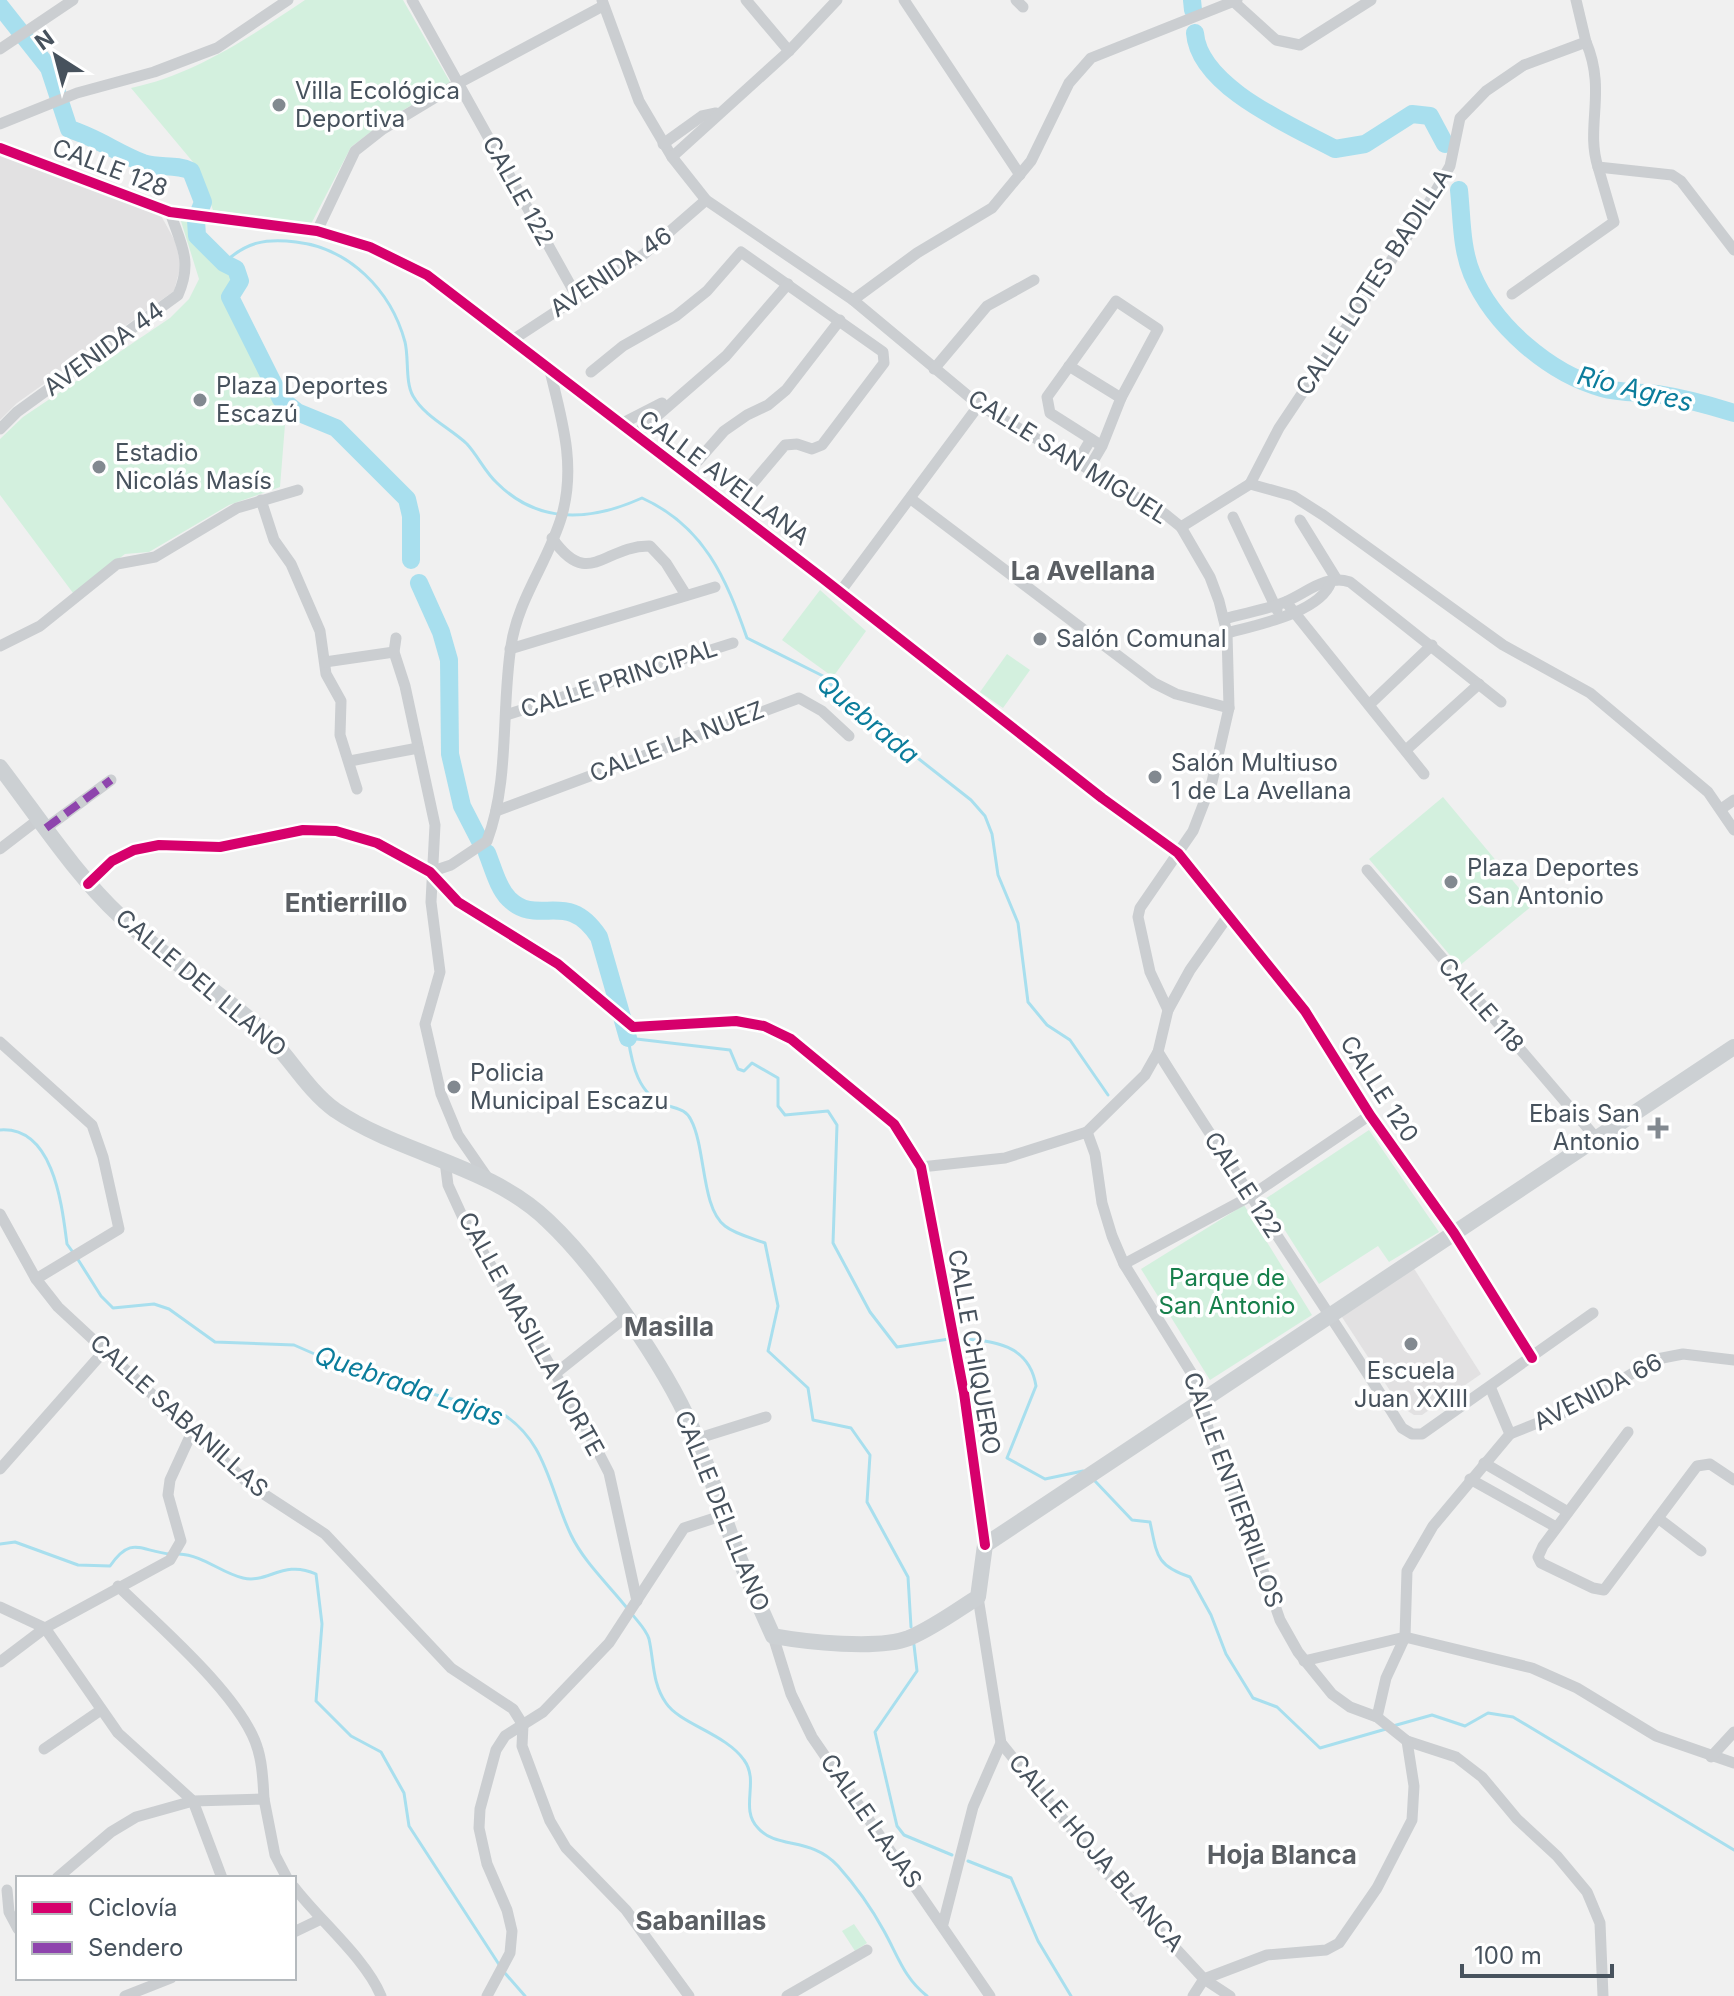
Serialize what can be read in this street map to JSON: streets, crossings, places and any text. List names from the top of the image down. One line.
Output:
{"streets":{"main road":["CALLE DEL LLANO"],"street":["CALLE 128","CALLE 122","AVENIDA 46","CALLE LOTES BADILLA","AVENIDA 44","CALLE SAN MIGUEL","CALLE AVELLANA","CALLE PRINCIPAL","CALLE LA NUEZ","CALLE 118","CALLE 120","CALLE MASILLA NORTE","CALLE CHIQUERO","AVENIDA 66","CALLE SABANILLAS","CALLE ENTIERRILLOS","CALLE LAJAS","CALLE HOJA BLANCA"]},"crossings":[["CALLE 128","AVENIDA 44"],["CALLE 128","CALLE AVELLANA"],["CALLE 122","AVENIDA 46"],["AVENIDA 46","CALLE SAN MIGUEL"],["AVENIDA 46","CALLE AVELLANA"],["CALLE LOTES BADILLA","CALLE SAN MIGUEL"],["CALLE AVELLANA","CALLE 120"],["CALLE DEL LLANO","CALLE MASILLA NORTE"],["CALLE DEL LLANO","CALLE LAJAS"],["CALLE DEL LLANO","CALLE HOJA BLANCA"]],"districts":["La Avellana","Entierrillo","Masilla","Hoja Blanca","Sabanillas"],"water":["Río Agres","Quebrada","Quebrada Lajas"],"parks":["Parque de San Antonio"],"places":{"other":["Villa Ecológica Deportiva","Plaza Deportes Escazú","Estadio Nicolás Masís","Salón Comunal","Salón Multiuso 1 de La Avellana","Plaza Deportes San Antonio","Policia Municipal Escazu","Escuela Juan XXIII"],"health":["Ebais San Antonio"]},"legend":["Ciclovía","Sendero"],"scale_bar":"100 m","north":"top left"}
